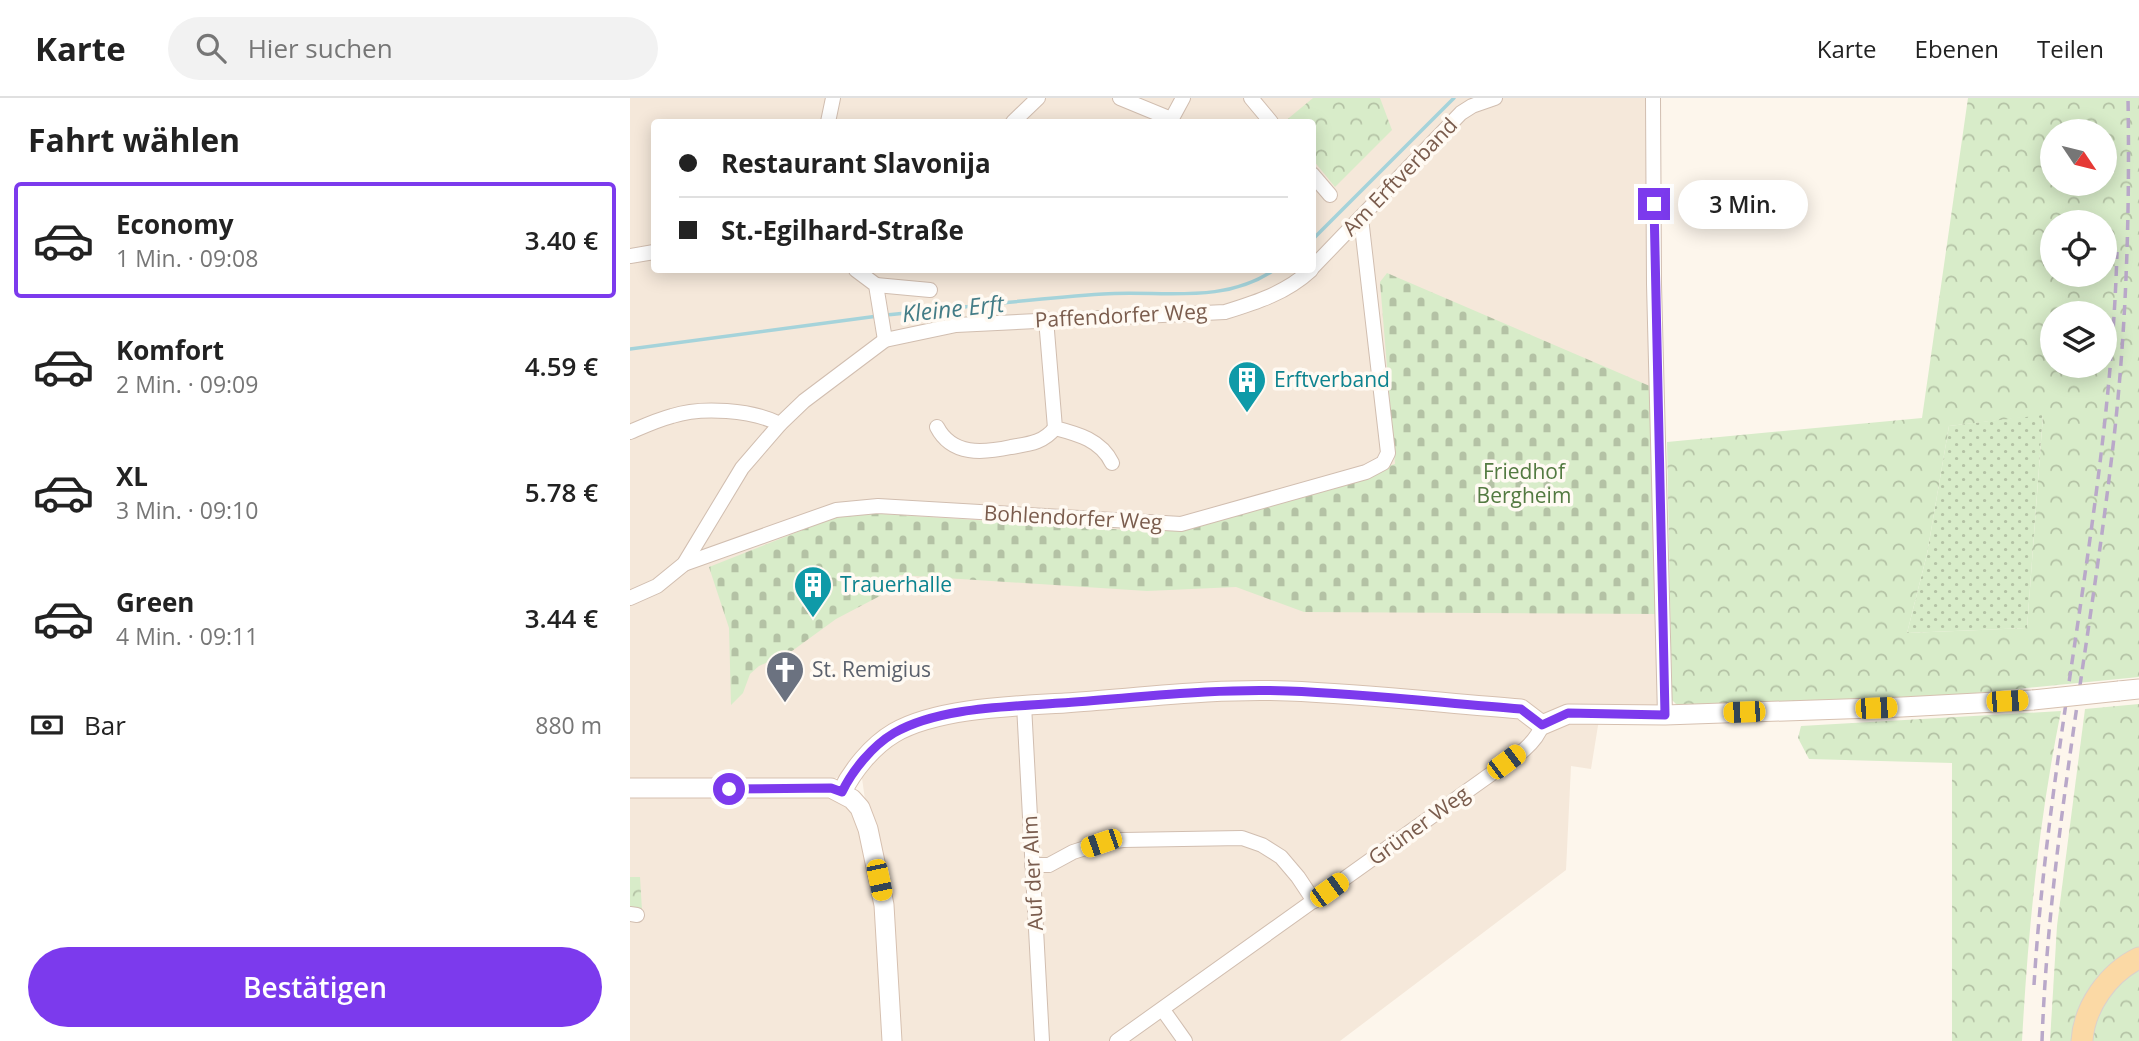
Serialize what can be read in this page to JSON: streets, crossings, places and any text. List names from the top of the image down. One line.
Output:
{"streets":{"street":["Am Erftverband","Paffendorfer Weg","Bohlendorfer Weg","Grüner Weg","Auf der Alm"]},"crossings":[["Am Erftverband","Paffendorfer Weg"],["Am Erftverband","Bohlendorfer Weg"],["Paffendorfer Weg","Bohlendorfer Weg"]],"water":["Kleine Erft"],"parks":["Friedhof Bergheim"],"places":{"building":["Erftverband","Trauerhalle"],"church":["St. Remigius"]},"north":"bottom right","page":{"header":"Karte","search":"Hier suchen","nav":["Karte","Ebenen","Teilen"],"heading":"Fahrt wählen","banner":["Restaurant Slavonija","St.-Egilhard-Straße"],"bubble":"3 Min.","list":[{"name":"Economy","note":"1 Min. · 09:08","value":"3.40 €"},{"name":"Komfort","note":"2 Min. · 09:09","value":"4.59 €"},{"name":"XL","note":"3 Min. · 09:10","value":"5.78 €"},{"name":"Green","note":"4 Min. · 09:11","value":"3.44 €"}],"pay":["Bar","880 m"],"buttons":"Bestätigen"}}
